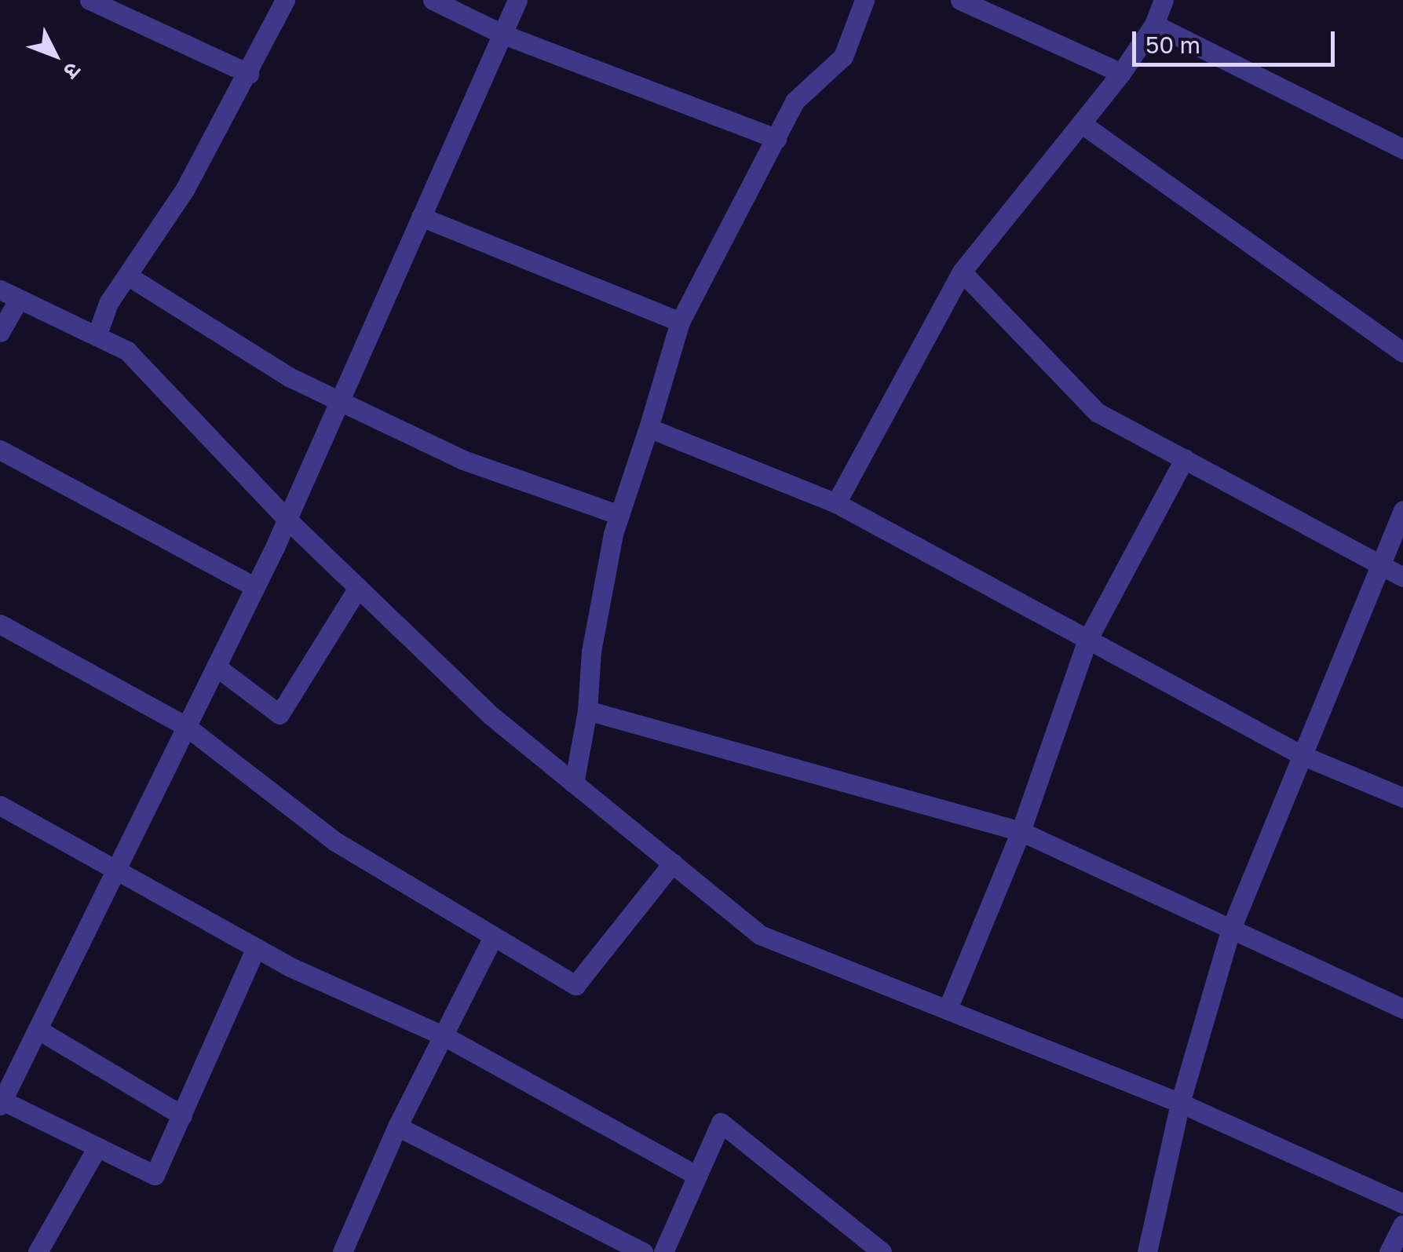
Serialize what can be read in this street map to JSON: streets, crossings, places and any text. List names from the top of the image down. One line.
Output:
{"scale_bar":"50 m","north":"bottom right"}
